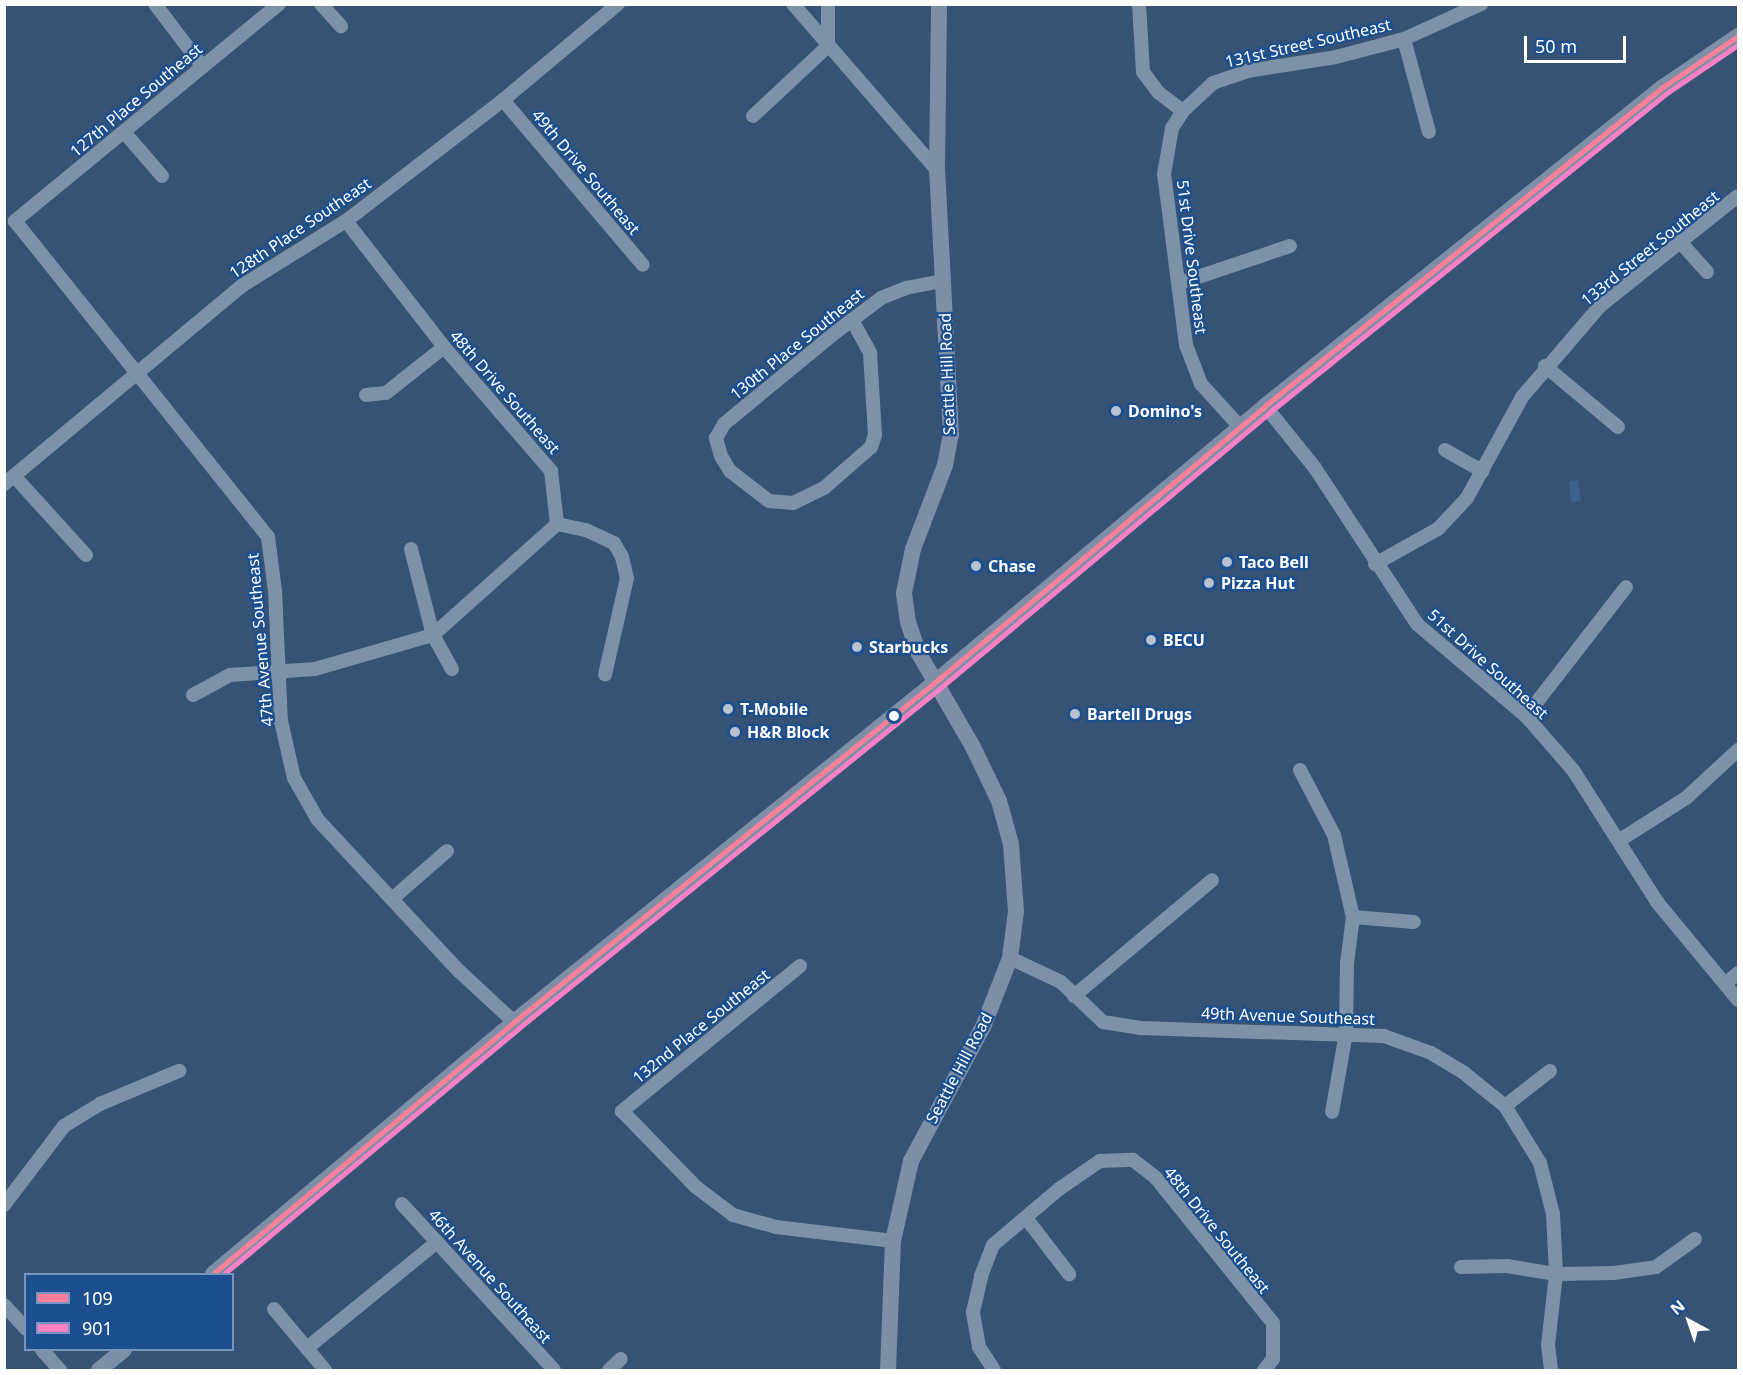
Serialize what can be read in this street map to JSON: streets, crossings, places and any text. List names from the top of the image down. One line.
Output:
{"streets":{"main road":["Seattle Hill Road"],"street":["131st Street Southeast","127th Place Southeast","49th Drive Southeast","128th Place Southeast","133rd Street Southeast","51st Drive Southeast","130th Place Southeast","48th Drive Southeast","47th Avenue Southeast","49th Avenue Southeast","132nd Place Southeast","46th Avenue Southeast"]},"crossings":[["131st Street Southeast","51st Drive Southeast"],["127th Place Southeast","47th Avenue Southeast"],["49th Drive Southeast","128th Place Southeast"],["128th Place Southeast","48th Drive Southeast"],["128th Place Southeast","47th Avenue Southeast"],["133rd Street Southeast","51st Drive Southeast"],["130th Place Southeast","Seattle Hill Road"],["Seattle Hill Road","49th Avenue Southeast"],["Seattle Hill Road","132nd Place Southeast"]],"places":["Domino's","Taco Bell","Chase","Pizza Hut","BECU","Starbucks","T-Mobile","Bartell Drugs","H&R Block"],"lines":["transit line 109","transit line 901"],"legend":["109","901"],"scale_bar":"50 m","north":"top left"}
